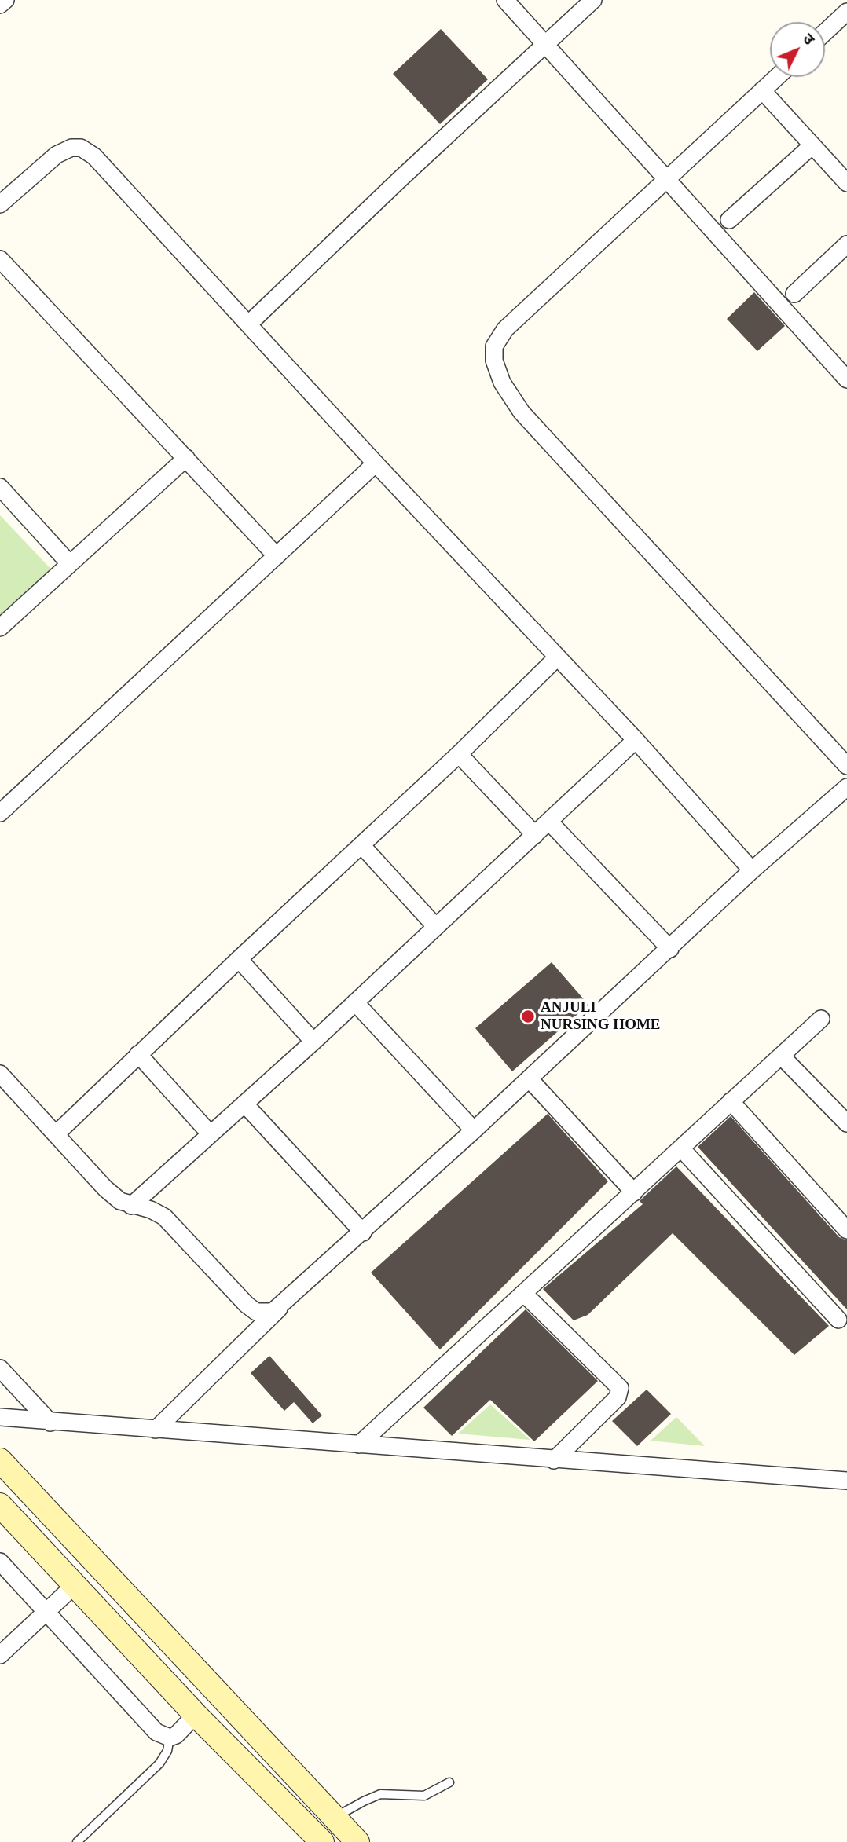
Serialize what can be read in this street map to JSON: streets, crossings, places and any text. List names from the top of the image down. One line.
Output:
{"places":["ANJULI NURSING HOME"],"north":"top right"}
